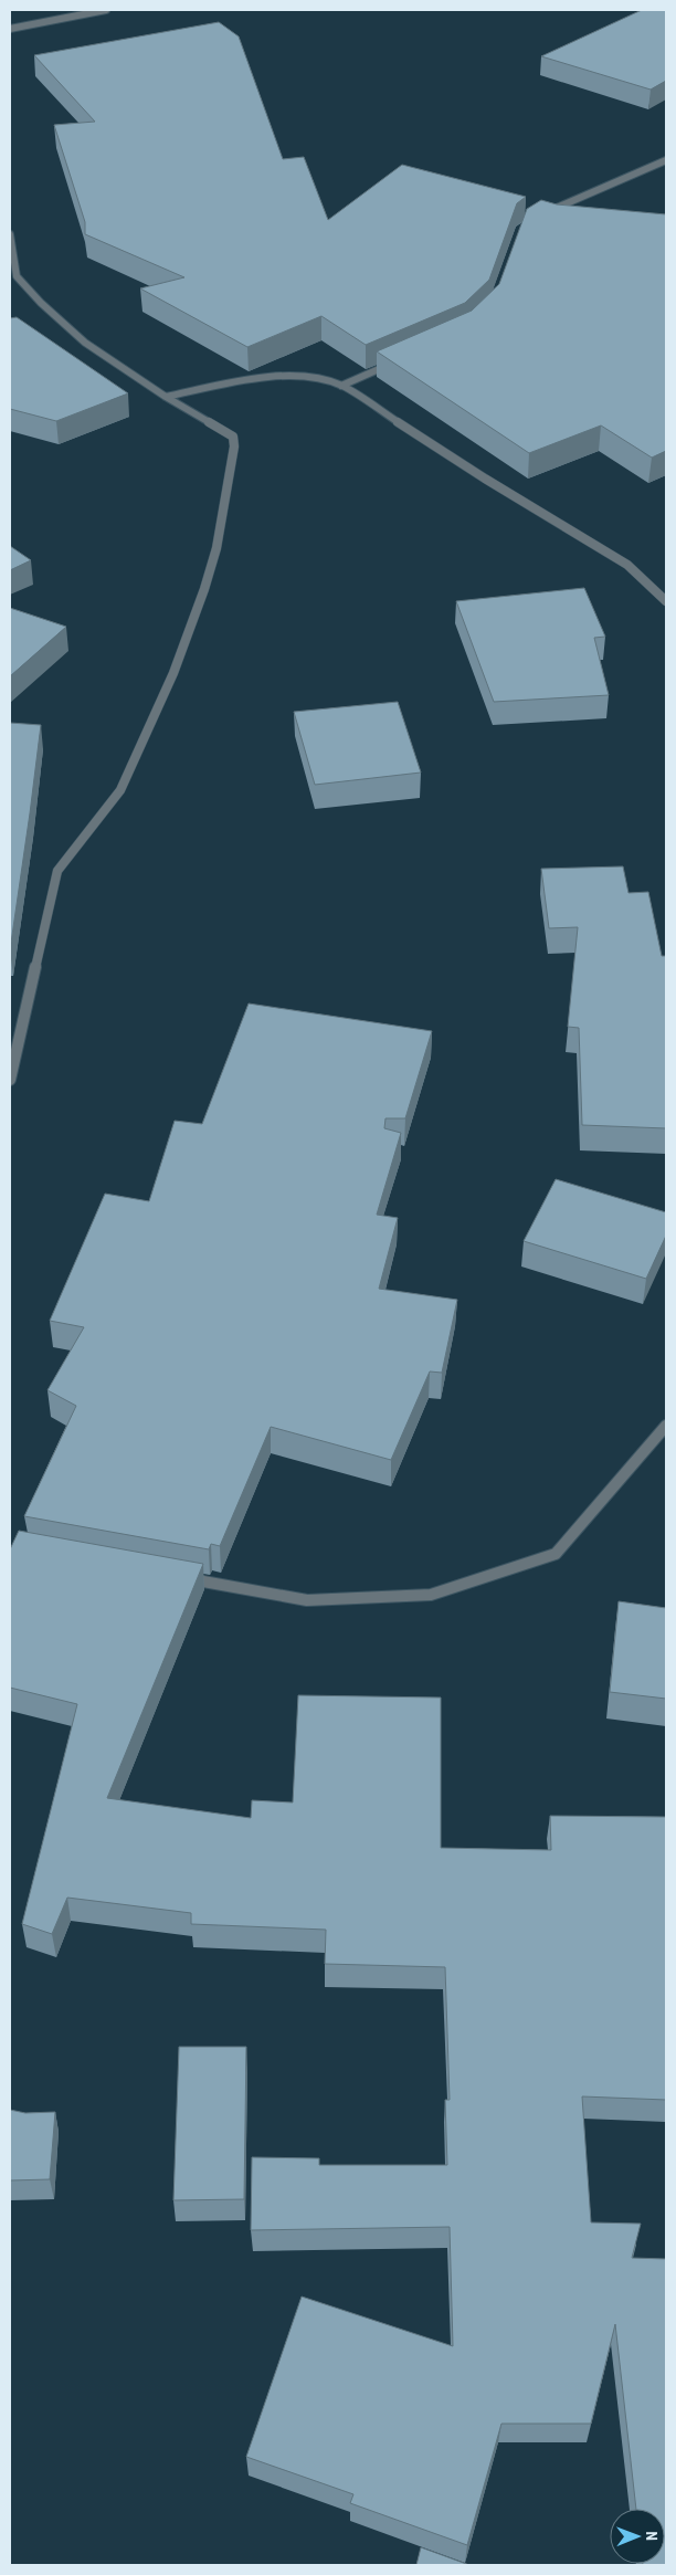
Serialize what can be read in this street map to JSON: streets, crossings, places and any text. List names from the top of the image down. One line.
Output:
{"north":"right"}
